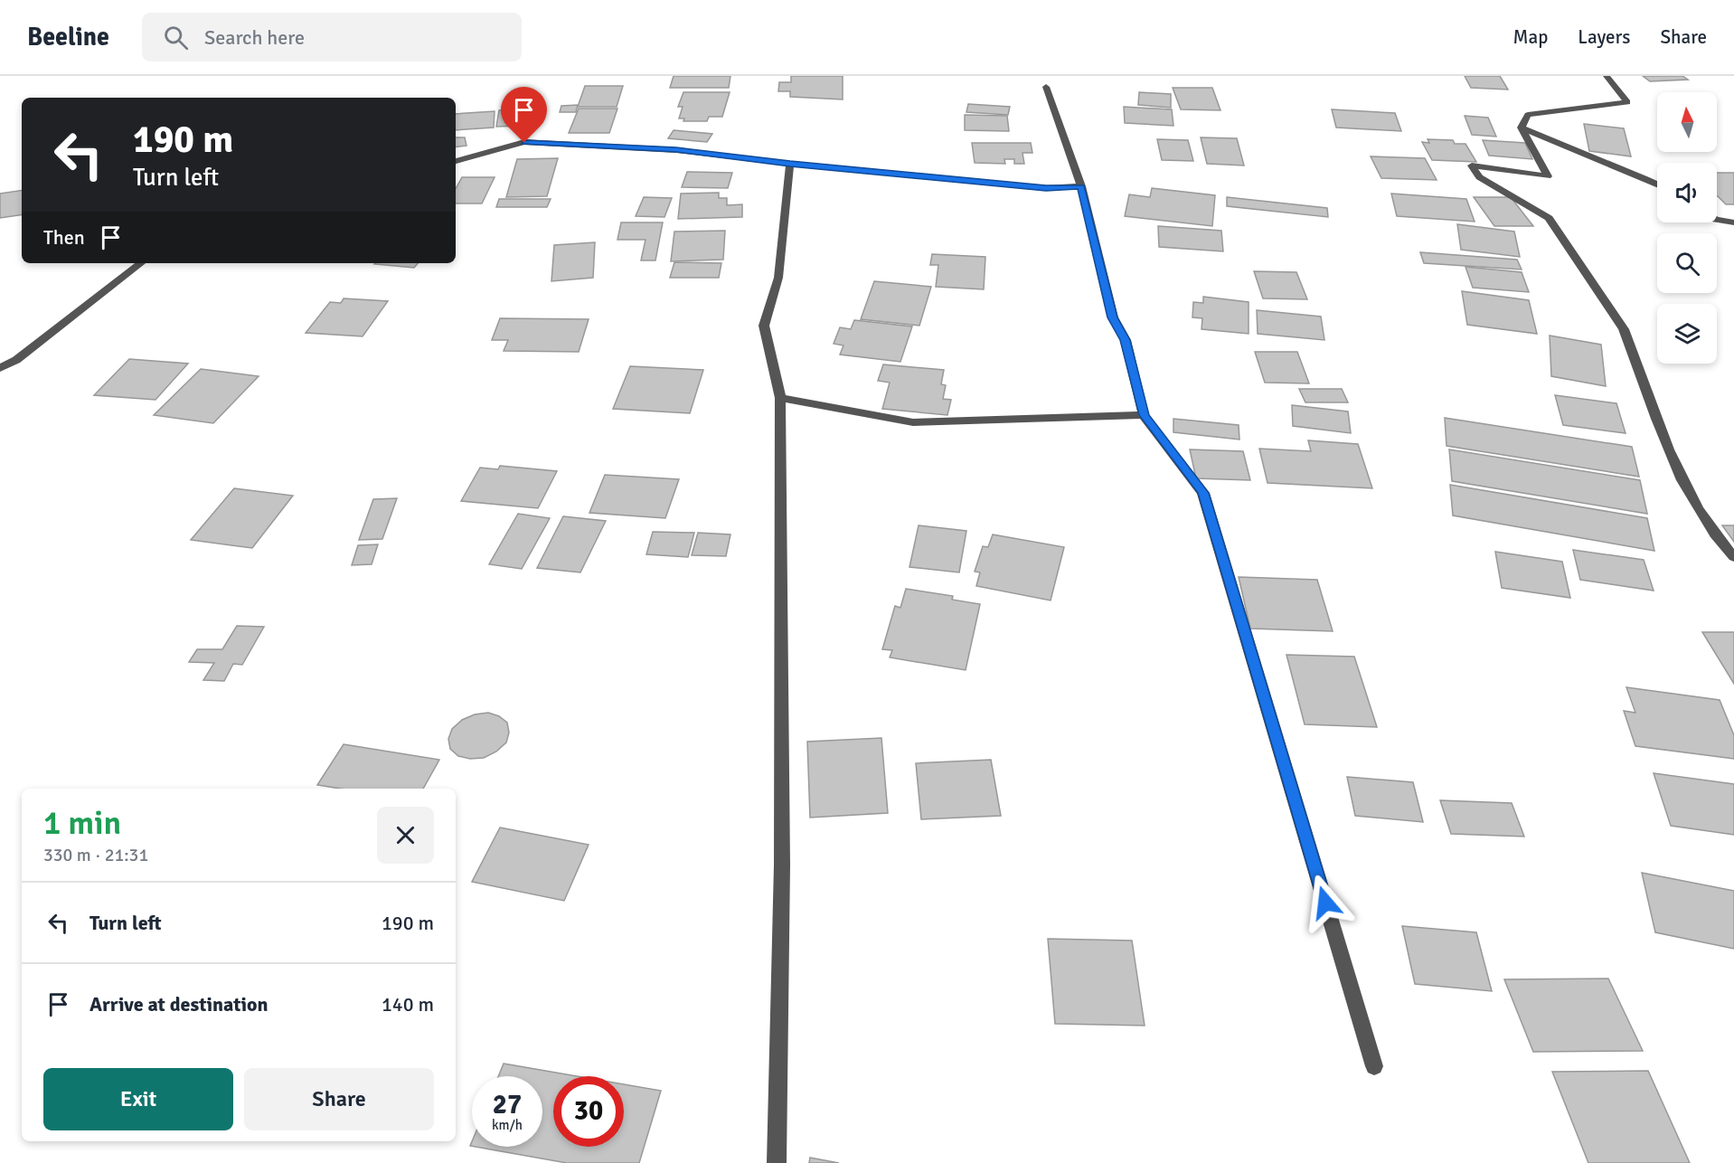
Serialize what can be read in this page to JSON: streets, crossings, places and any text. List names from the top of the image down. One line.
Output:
{"north":"top","page":{"header":"Beeline","search":"Search here","nav":["Map","Layers","Share"],"turn":["190 m","Turn left"],"then":"Then","heading":["1 min","330 m · 21:31"],"list":[{"name":"Turn left","value":"190 m"},{"name":"Arrive at destination","value":"140 m"}],"buttons":["Exit","Share"],"speed":"27 km/h","limit":"30"}}
